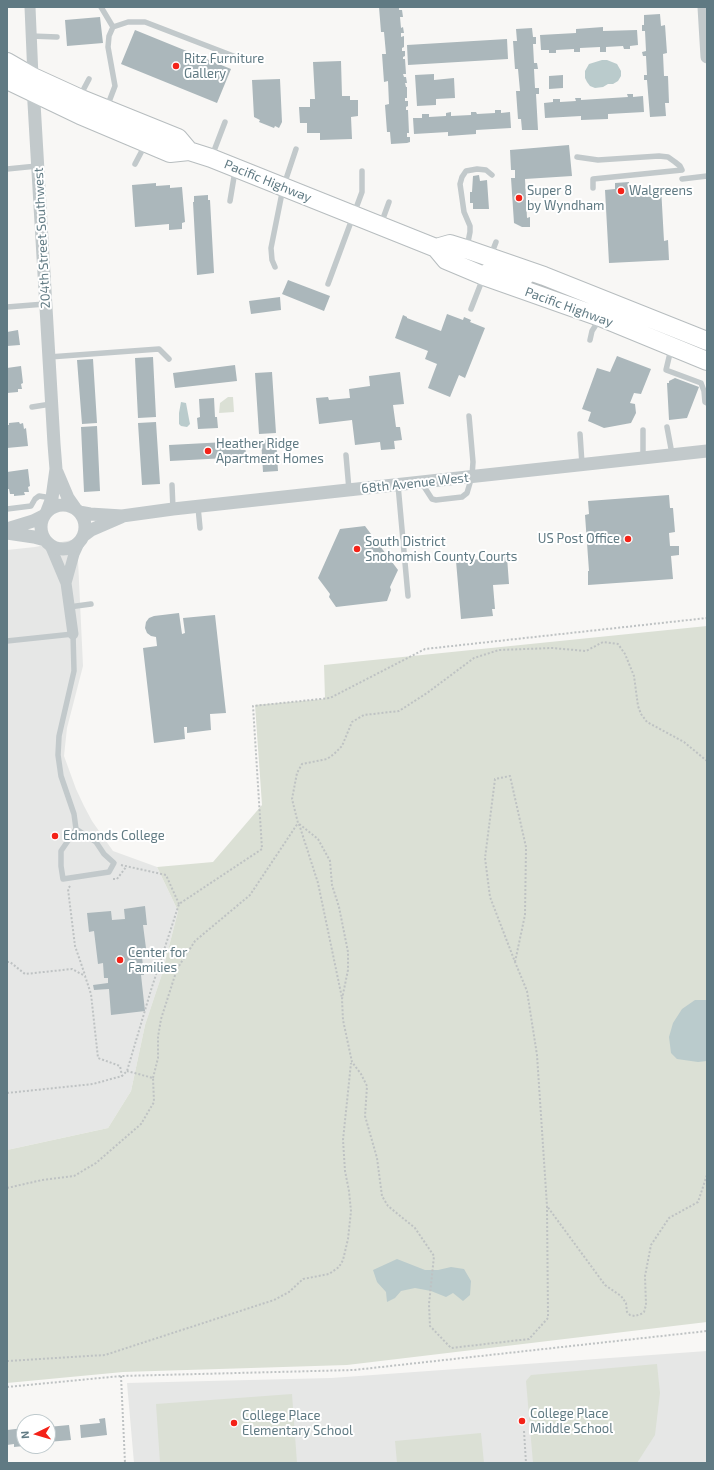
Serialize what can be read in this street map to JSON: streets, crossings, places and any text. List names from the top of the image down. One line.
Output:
{"streets":{"highway":["Pacific Highway"],"street":["204th Street Southwest","68th Avenue West"]},"crossings":[["Pacific Highway","204th Street Southwest"],["204th Street Southwest","68th Avenue West"]],"places":["Ritz Furniture Gallery","Walgreens","Super 8 by Wyndham","Heather Ridge Apartment Homes","US Post Office","South District Snohomish County Courts","Edmonds College","Center for Families","College Place Middle School","College Place Elementary School"],"north":"left"}
